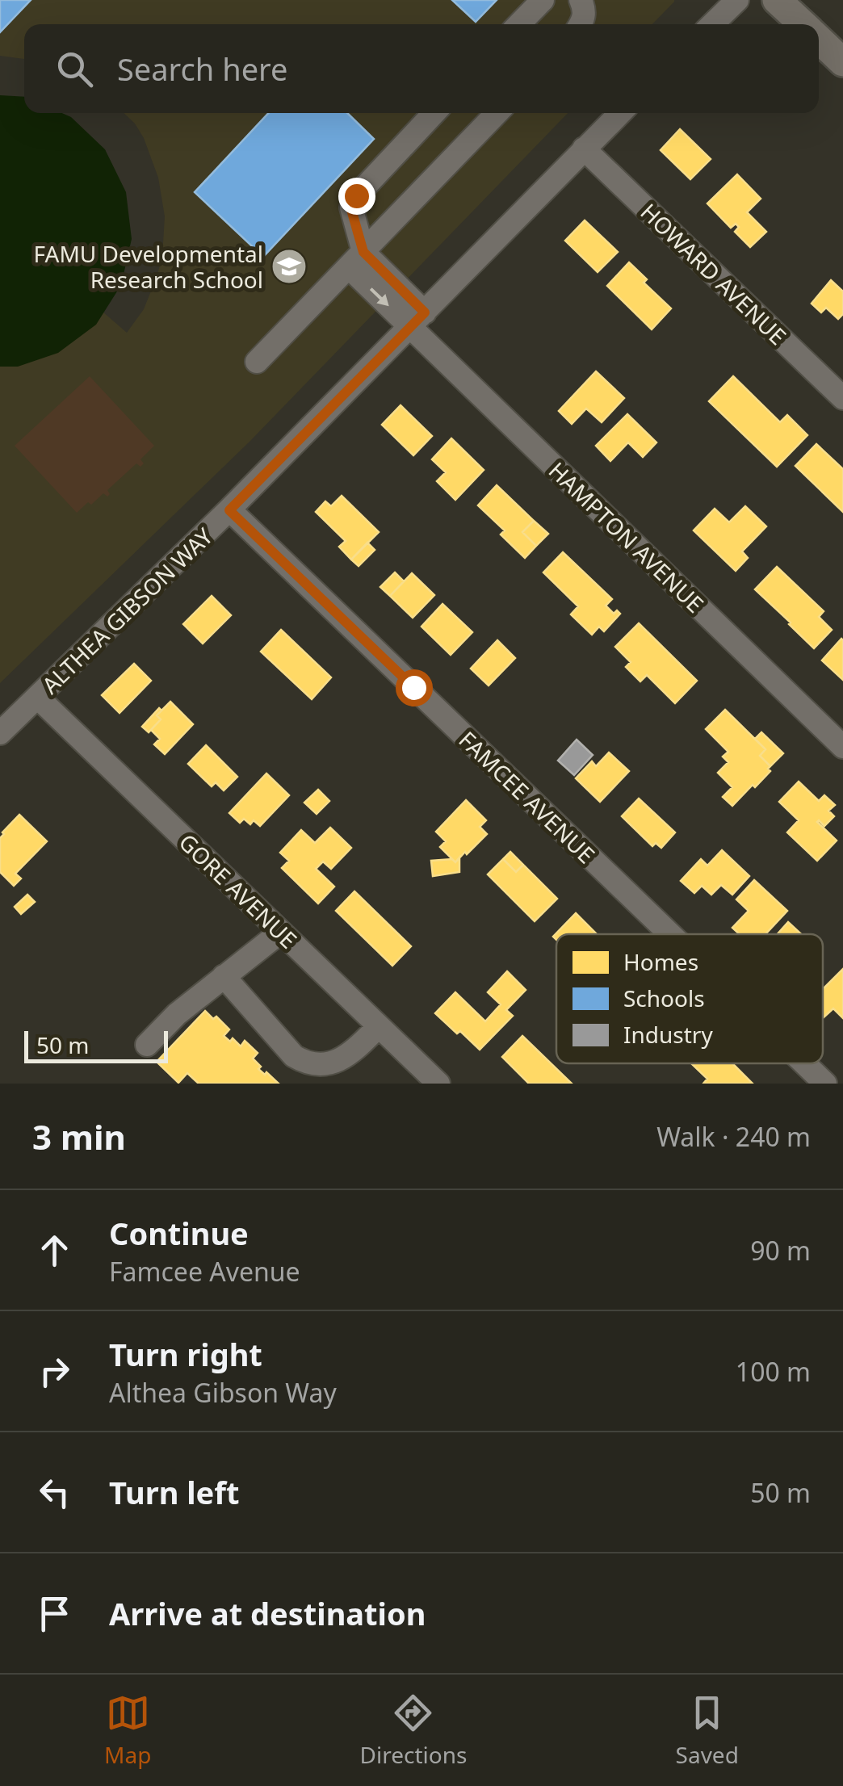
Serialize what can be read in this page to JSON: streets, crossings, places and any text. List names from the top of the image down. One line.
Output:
{"streets":{"street":["HOWARD AVENUE","HAMPTON AVENUE","ALTHEA GIBSON WAY","FAMCEE AVENUE","GORE AVENUE"]},"crossings":[["HOWARD AVENUE","ALTHEA GIBSON WAY"],["HAMPTON AVENUE","ALTHEA GIBSON WAY"],["ALTHEA GIBSON WAY","FAMCEE AVENUE"],["ALTHEA GIBSON WAY","GORE AVENUE"]],"places":{"school or university":["FAMU Developmental Research School"]},"legend":["Homes","Schools","Industry"],"scale_bar":"50 m","page":{"search":"Search here","scale":"50 m","heading":["3 min","Walk · 240 m"],"list":[["Continue","Famcee Avenue","90 m"],["Turn right","Althea Gibson Way","100 m"],["Turn left","50 m"],"Arrive at destination"],"nav":["Map","Directions","Saved"]}}
